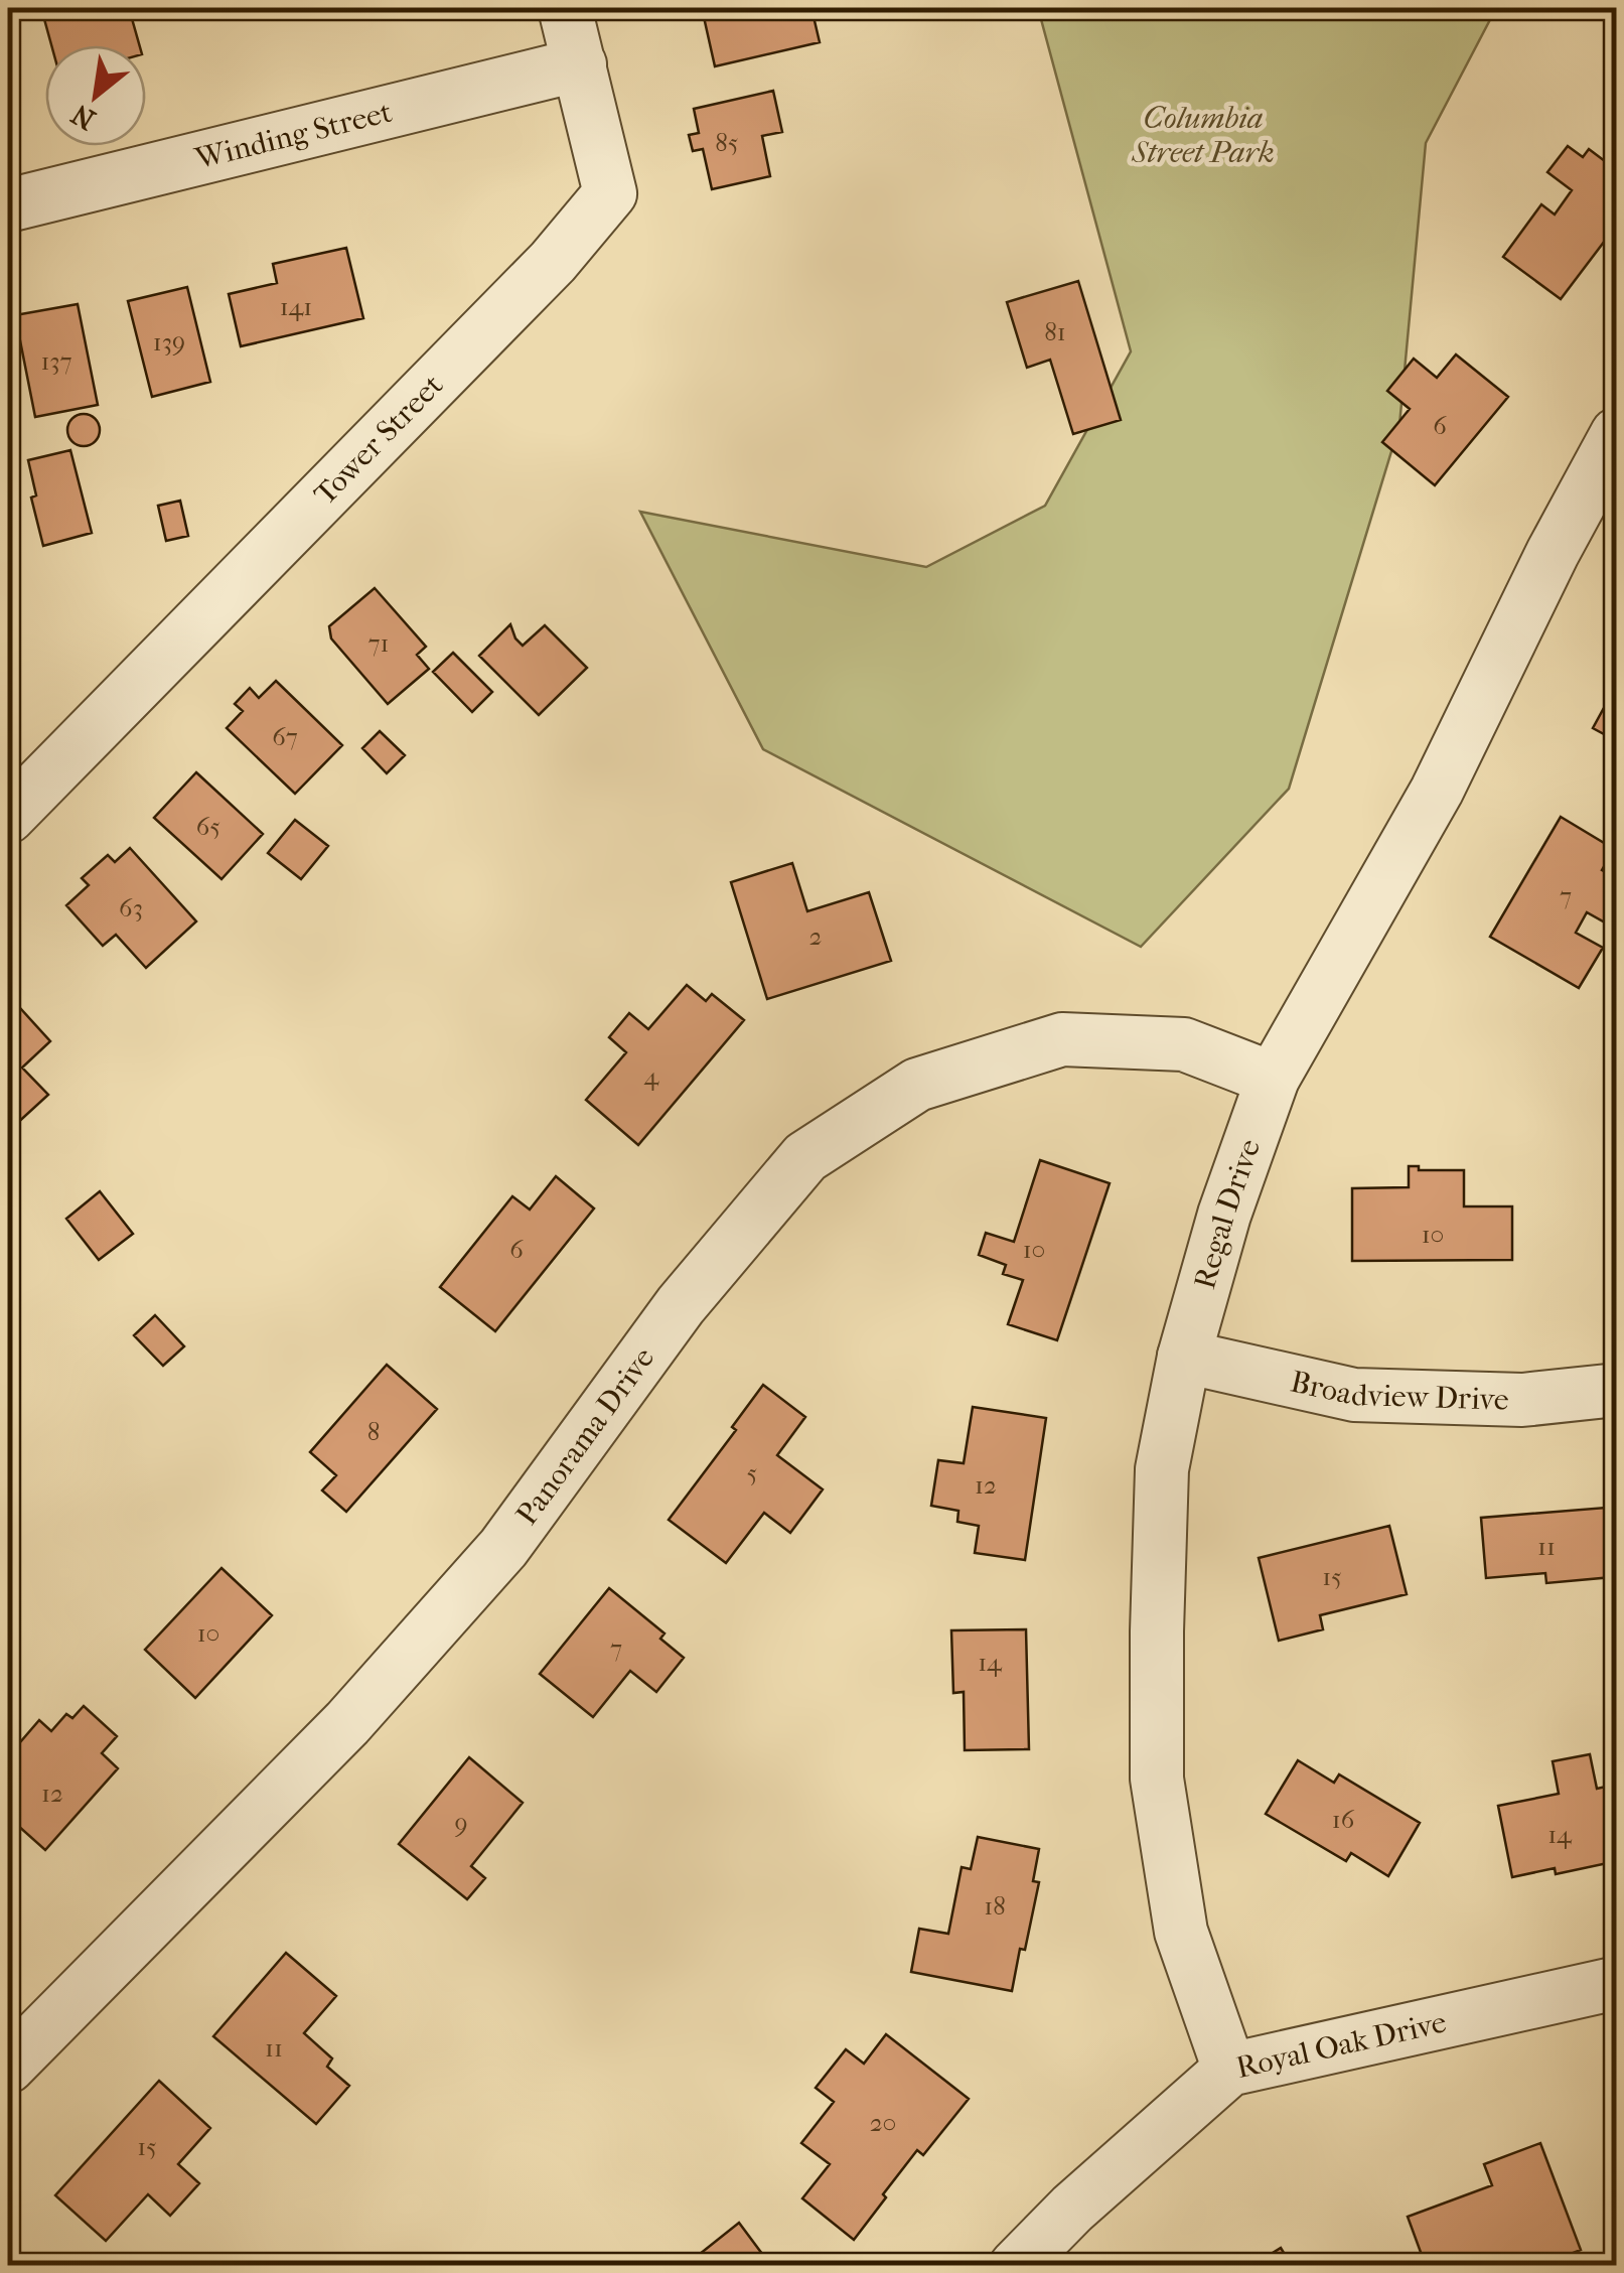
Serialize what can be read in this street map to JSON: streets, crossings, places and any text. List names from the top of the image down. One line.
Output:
{"streets":{"street":["Winding Street","Tower Street","Regal Drive","Broadview Drive","Panorama Drive","Royal Oak Drive"]},"crossings":[["Winding Street","Tower Street"],["Regal Drive","Broadview Drive"],["Regal Drive","Panorama Drive"],["Regal Drive","Royal Oak Drive"]],"parks":["Columbia Street Park"],"house_numbers":["85","141","81","139","137","6","71","67","65","7","63","2","4","10","6","10","8","5","12","11","15","10","7","14","12","16","9","14","18","11","20","15"],"north":"bottom left"}
